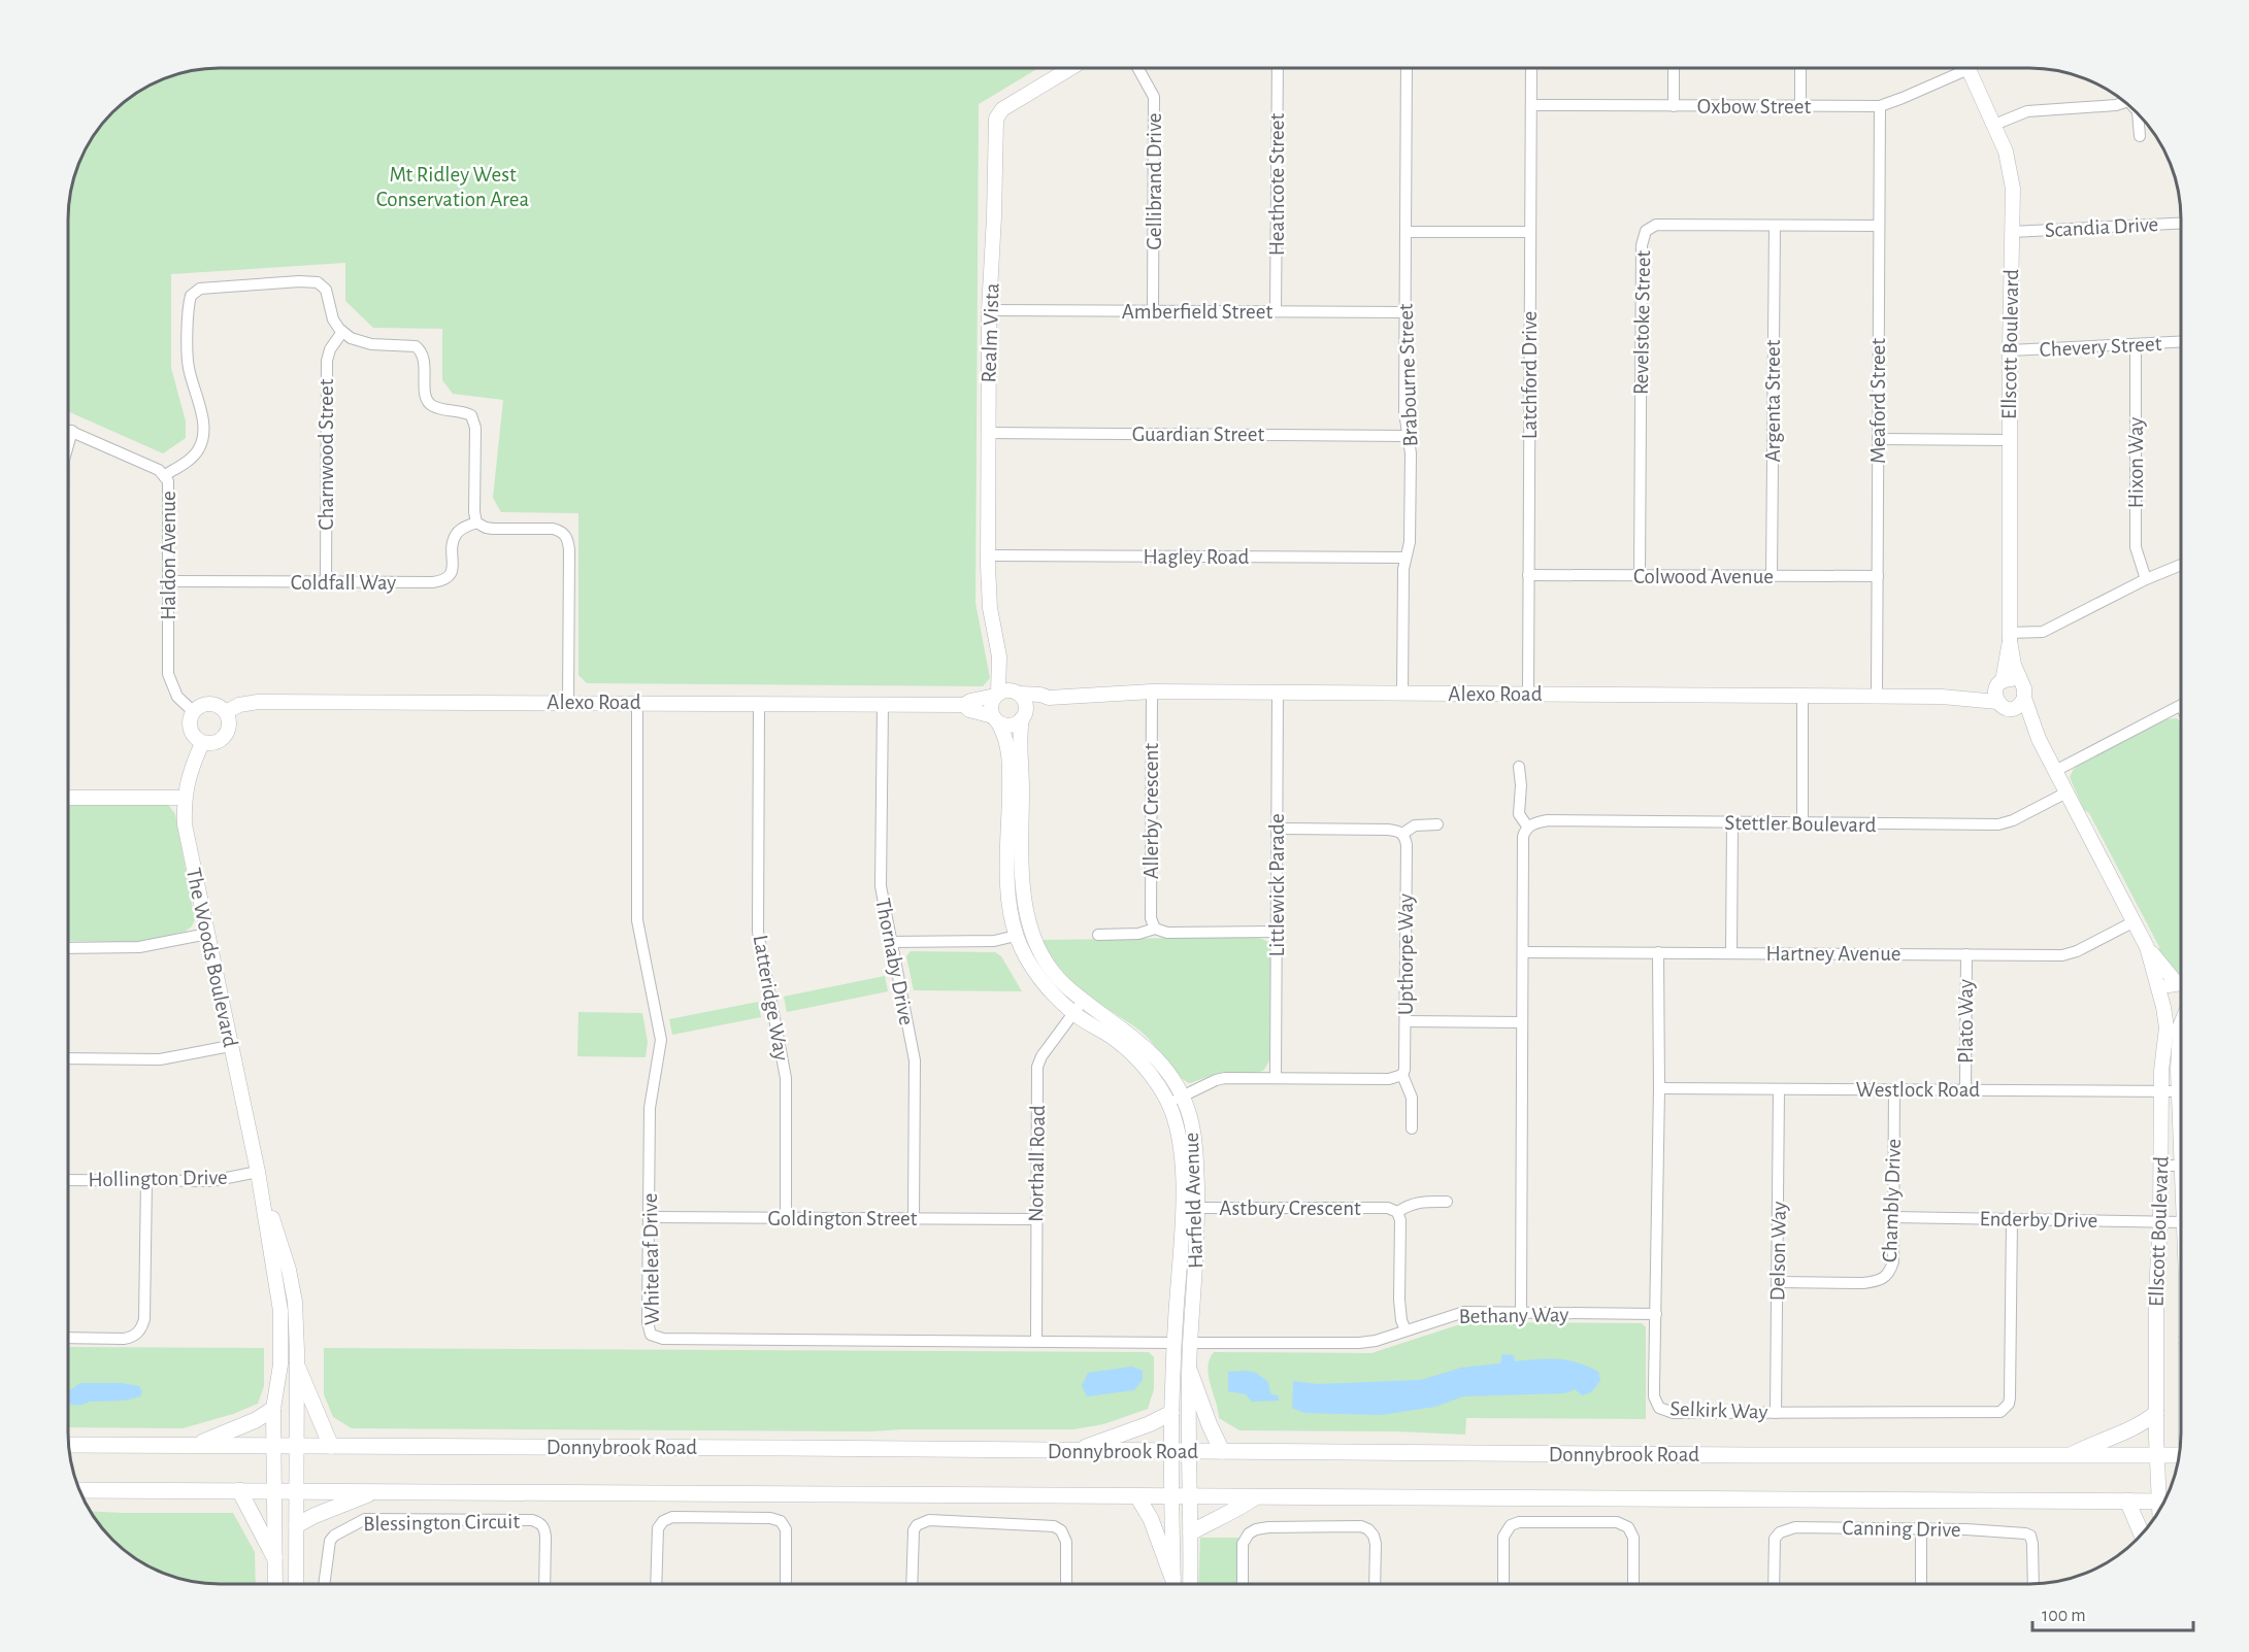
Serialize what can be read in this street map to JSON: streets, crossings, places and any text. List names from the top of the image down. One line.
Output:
{"streets":{"main road":["Donnybrook Road"],"street":["Oxbow Street","Gellibrand Drive","Heathcote Street","Scandia Drive","Amberfield Street","Revelstoke Street","Realm Vista","Ellscott Boulevard","Chevery Street","Brabourne Street","Latchford Drive","Argenta Street","Meaford Street","Guardian Street","Charnwood Street","Hixon Way","Haldon Avenue","Hagley Road","Colwood Avenue","Coldfall Way","Alexo Road","Allerby Crescent","Stettler Boulevard","Littlewick Parade","Hartney Avenue","Upthorpe Way","The Woods Boulevard","Thornaby Drive","Latteridge Way","Plato Way","Westlock Road","Northall Road","Hollington Drive","Harfield Avenue","Chambly Drive","Astbury Crescent","Goldington Street","Enderby Drive","Delson Way","Whiteleaf Drive","Bethany Way","Selkirk Way","Blessington Circuit","Canning Drive"]},"crossings":[["Oxbow Street","Latchford Drive"],["Oxbow Street","Meaford Street"],["Gellibrand Drive","Amberfield Street"],["Heathcote Street","Amberfield Street"],["Scandia Drive","Ellscott Boulevard"],["Amberfield Street","Realm Vista"],["Amberfield Street","Brabourne Street"],["Revelstoke Street","Argenta Street"],["Revelstoke Street","Meaford Street"],["Revelstoke Street","Colwood Avenue"],["Realm Vista","Guardian Street"],["Realm Vista","Hagley Road"],["Realm Vista","Alexo Road"],["Realm Vista","Harfield Avenue"],["Ellscott Boulevard","Chevery Street"],["Ellscott Boulevard","Alexo Road"],["Ellscott Boulevard","Stettler Boulevard"],["Ellscott Boulevard","Hartney Avenue"],["Ellscott Boulevard","Westlock Road"],["Ellscott Boulevard","Enderby Drive"],["Ellscott Boulevard","Donnybrook Road"],["Chevery Street","Hixon Way"],["Brabourne Street","Guardian Street"],["Brabourne Street","Hagley Road"],["Brabourne Street","Alexo Road"],["Latchford Drive","Colwood Avenue"],["Latchford Drive","Alexo Road"],["Argenta Street","Colwood Avenue"],["Meaford Street","Colwood Avenue"],["Meaford Street","Alexo Road"],["Charnwood Street","Coldfall Way"],["Haldon Avenue","Coldfall Way"],["Haldon Avenue","Alexo Road"],["Haldon Avenue","The Woods Boulevard"],["Alexo Road","Allerby Crescent"],["Alexo Road","Littlewick Parade"],["Alexo Road","The Woods Boulevard"],["Alexo Road","Thornaby Drive"],["Alexo Road","Latteridge Way"],["Alexo Road","Harfield Avenue"],["Alexo Road","Whiteleaf Drive"],["Hartney Avenue","Plato Way"],["Hartney Avenue","Selkirk Way"],["The Woods Boulevard","Hollington Drive"],["The Woods Boulevard","Donnybrook Road"],["Thornaby Drive","Goldington Street"],["Latteridge Way","Goldington Street"],["Plato Way","Westlock Road"],["Westlock Road","Chambly Drive"],["Westlock Road","Delson Way"],["Westlock Road","Selkirk Way"],["Northall Road","Harfield Avenue"],["Northall Road","Goldington Street"],["Northall Road","Whiteleaf Drive"],["Harfield Avenue","Astbury Crescent"],["Harfield Avenue","Whiteleaf Drive"],["Harfield Avenue","Bethany Way"],["Harfield Avenue","Donnybrook Road"],["Chambly Drive","Enderby Drive"],["Chambly Drive","Delson Way"],["Goldington Street","Whiteleaf Drive"],["Enderby Drive","Selkirk Way"],["Delson Way","Selkirk Way"],["Bethany Way","Selkirk Way"]],"parks":["Mt Ridley West Conservation Area"],"scale_bar":"100 m"}
